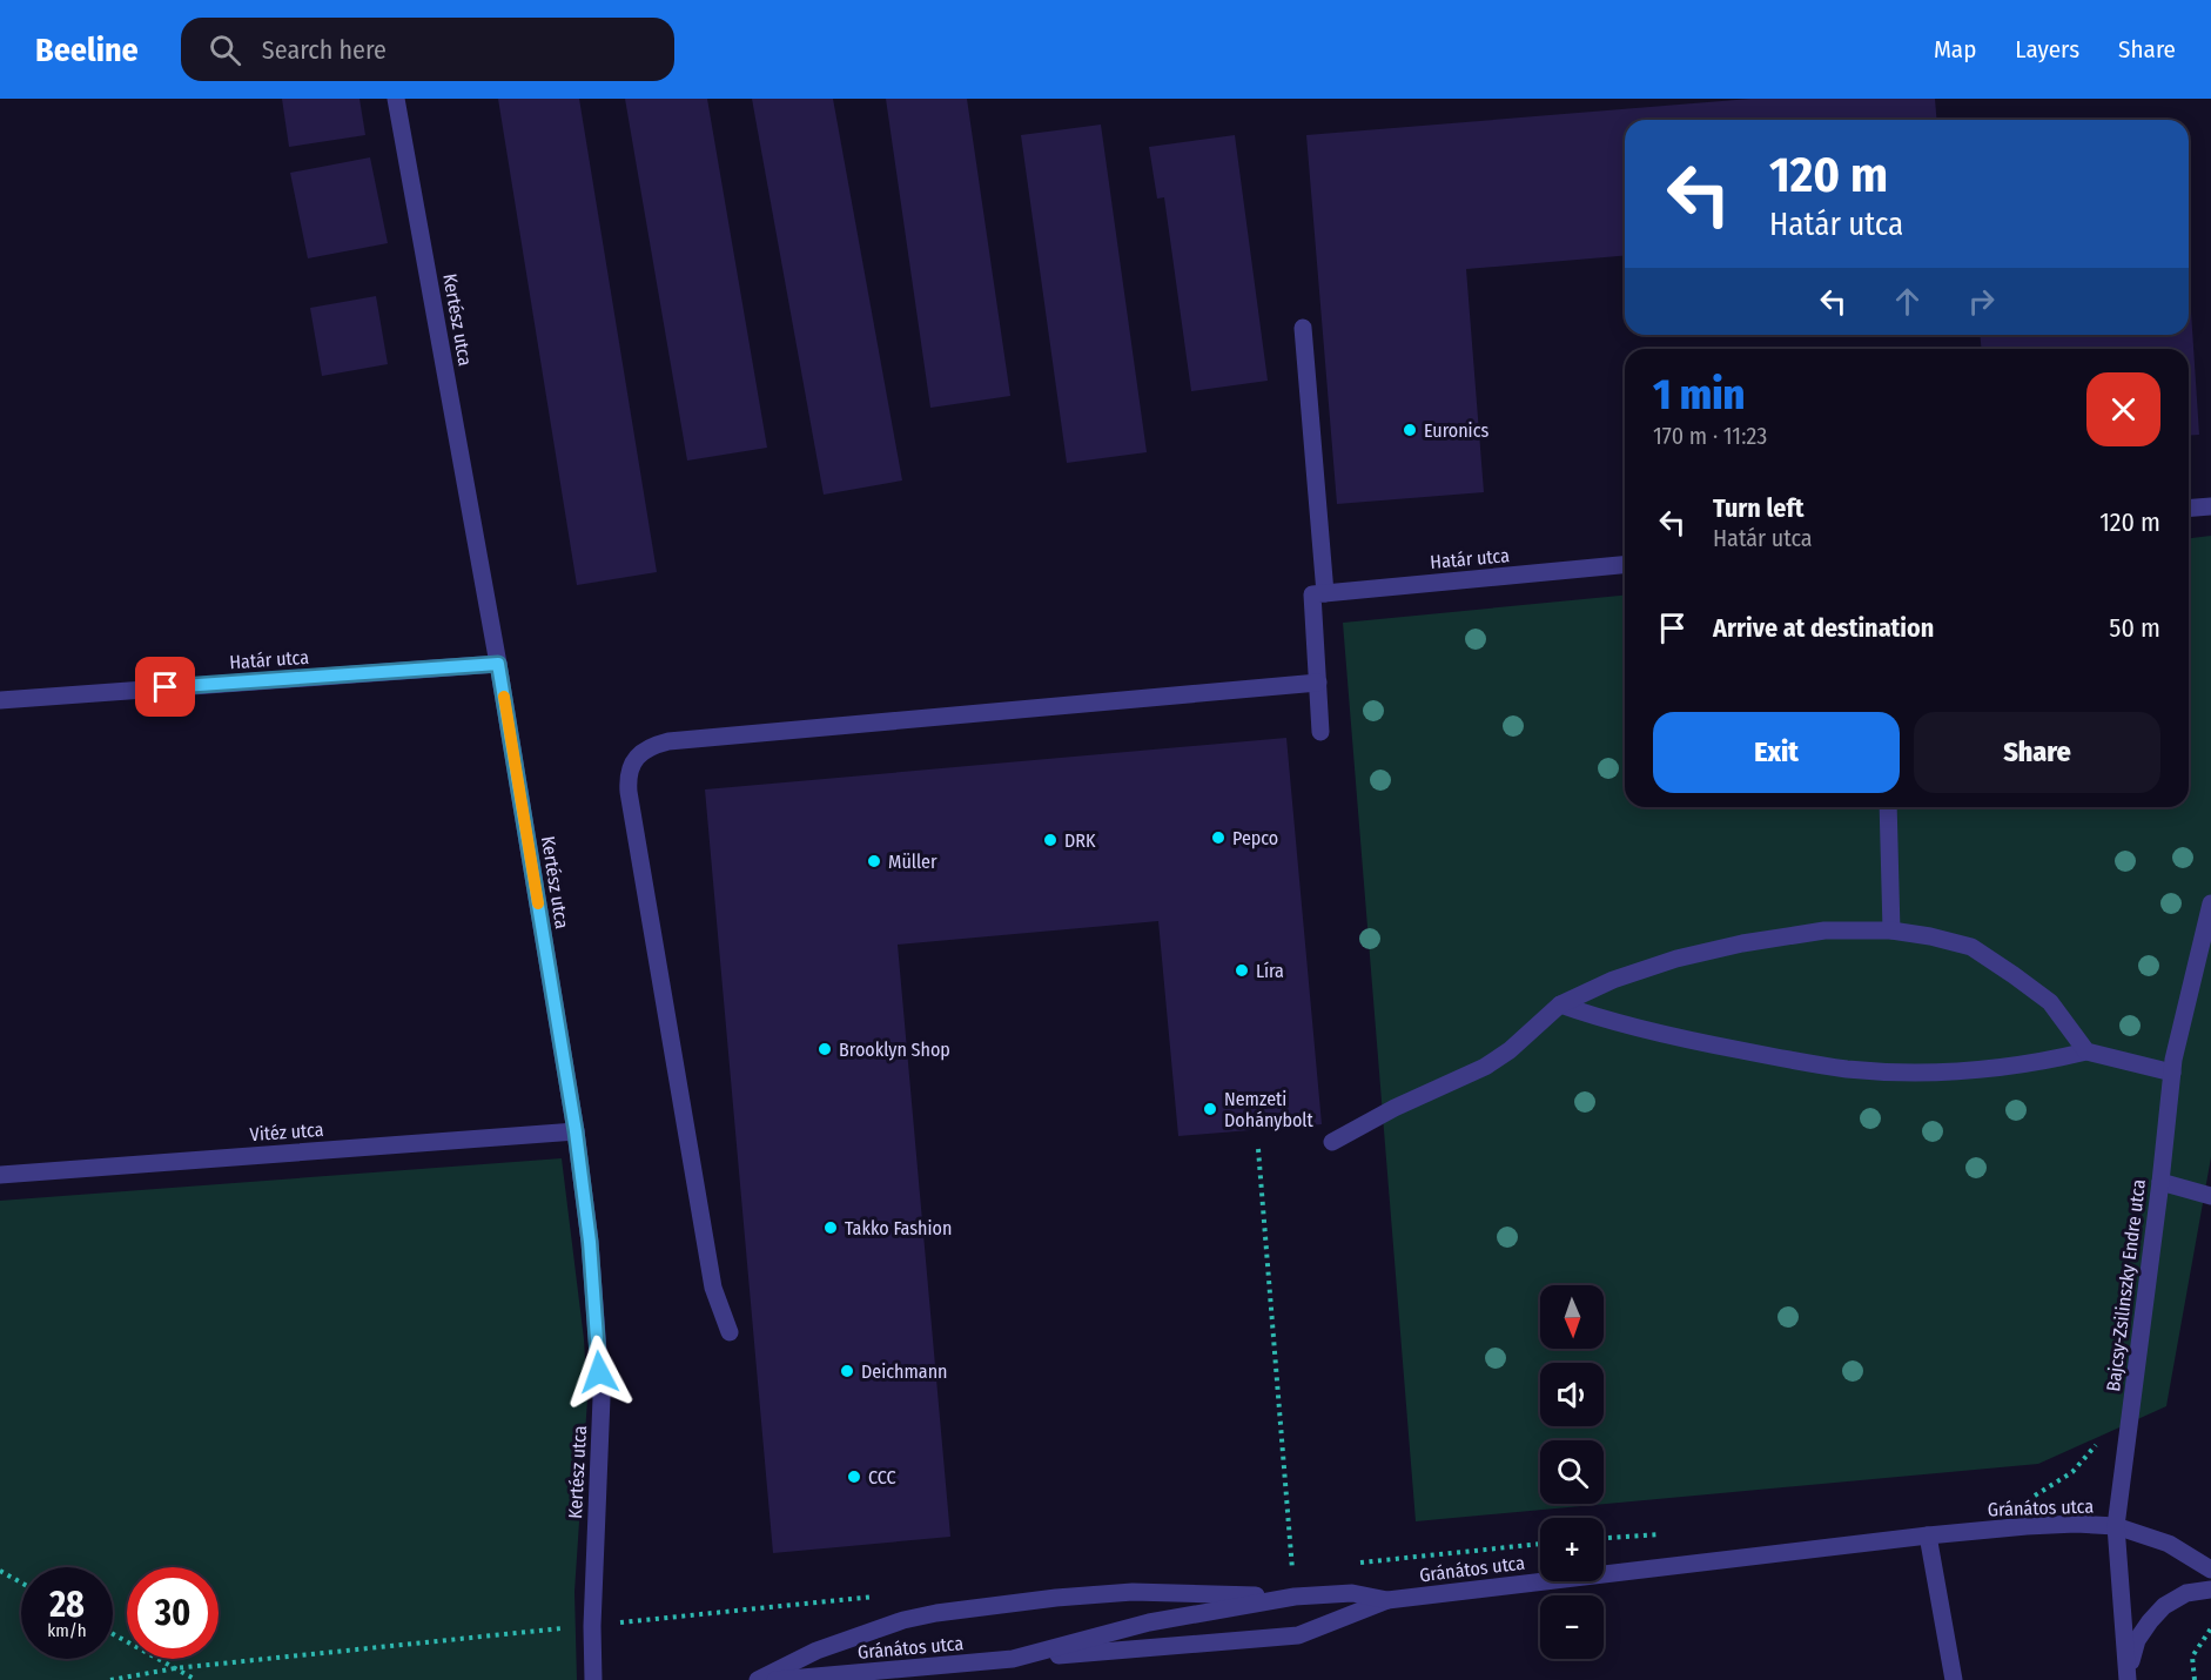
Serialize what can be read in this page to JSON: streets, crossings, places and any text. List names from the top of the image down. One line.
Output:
{"streets":{"street":["Kertész utca","Határ utca","Vitéz utca","Bajcsy-Zsilinszky Endre utca","Gránátos utca"]},"crossings":[["Kertész utca","Határ utca"],["Kertész utca","Vitéz utca"],["Bajcsy-Zsilinszky Endre utca","Gránátos utca"]],"places":["Euronics","Pepco","DRK","Müller","Líra","Brooklyn Shop","Nemzeti Dohánybolt","Takko Fashion","Deichmann","CCC"],"north":"bottom","page":{"header":"Beeline","search":"Search here","nav":["Map","Layers","Share"],"turn":["120 m","Határ utca"],"heading":["1 min","170 m · 11:23"],"list":[{"name":"Turn left","note":"Határ utca","value":"120 m"},{"name":"Arrive at destination","value":"50 m"}],"buttons":["Exit","Share"],"map_buttons":["+","−"],"speed":"28 km/h","limit":"30"}}
